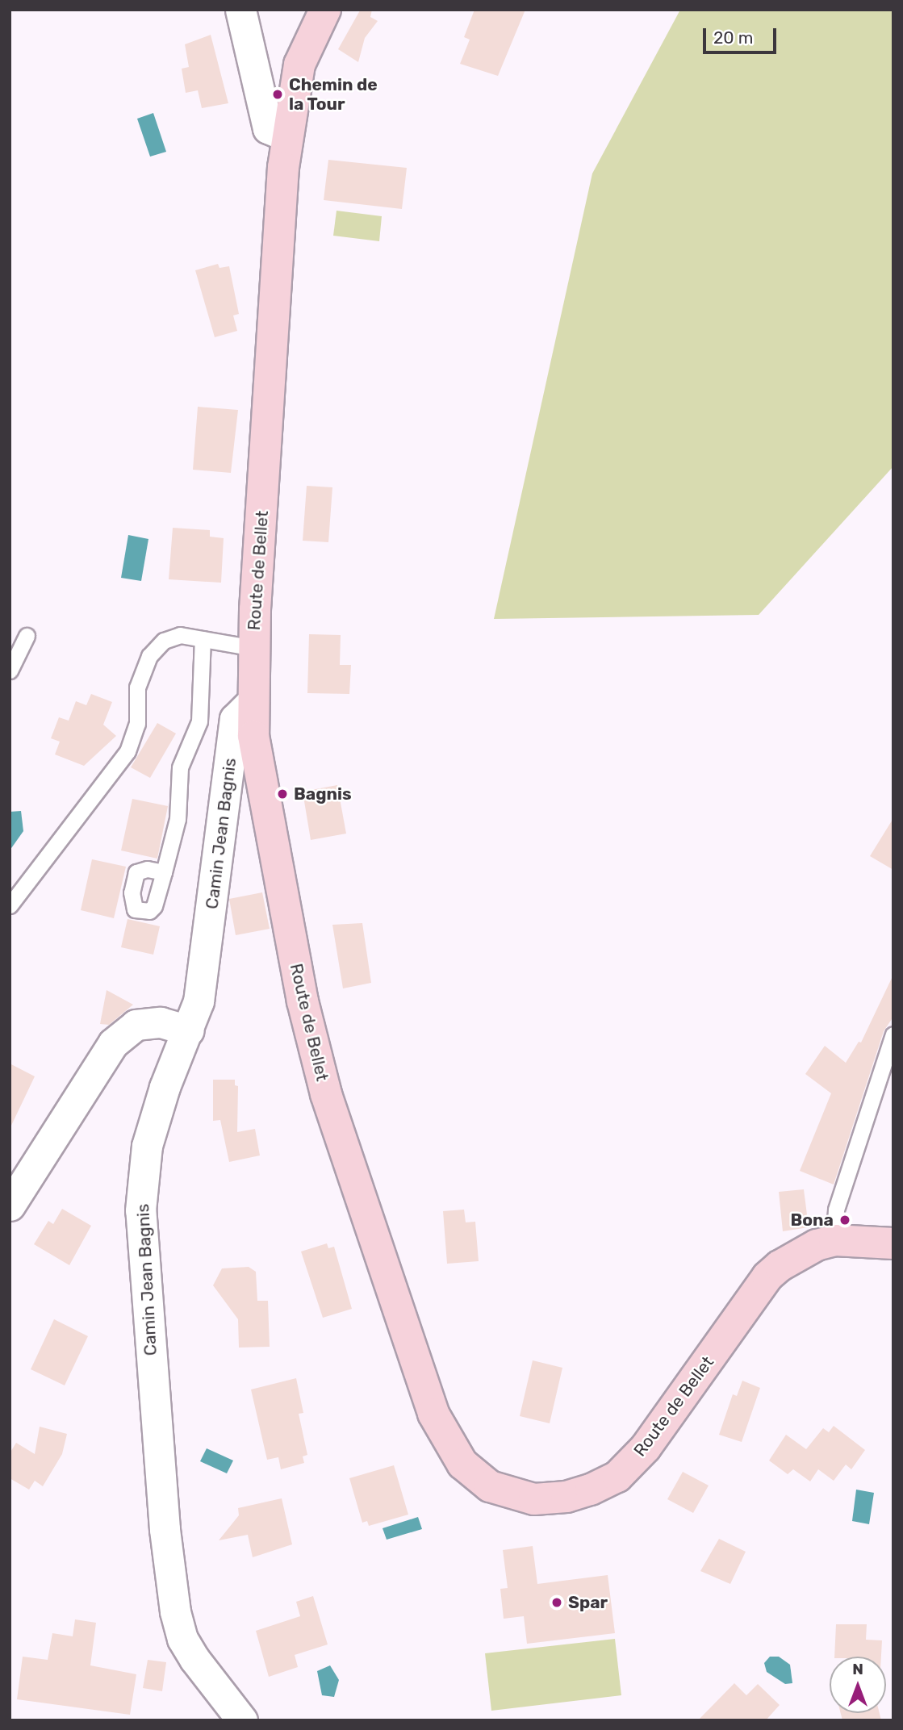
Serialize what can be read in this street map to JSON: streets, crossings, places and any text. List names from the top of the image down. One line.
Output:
{"streets":{"main road":["Route de Bellet"],"street":["Camin Jean Bagnis"]},"crossings":[["Route de Bellet","Camin Jean Bagnis"]],"places":["Chemin de la Tour","Bagnis","Bona","Spar"],"scale_bar":"20 m","north":"top"}
